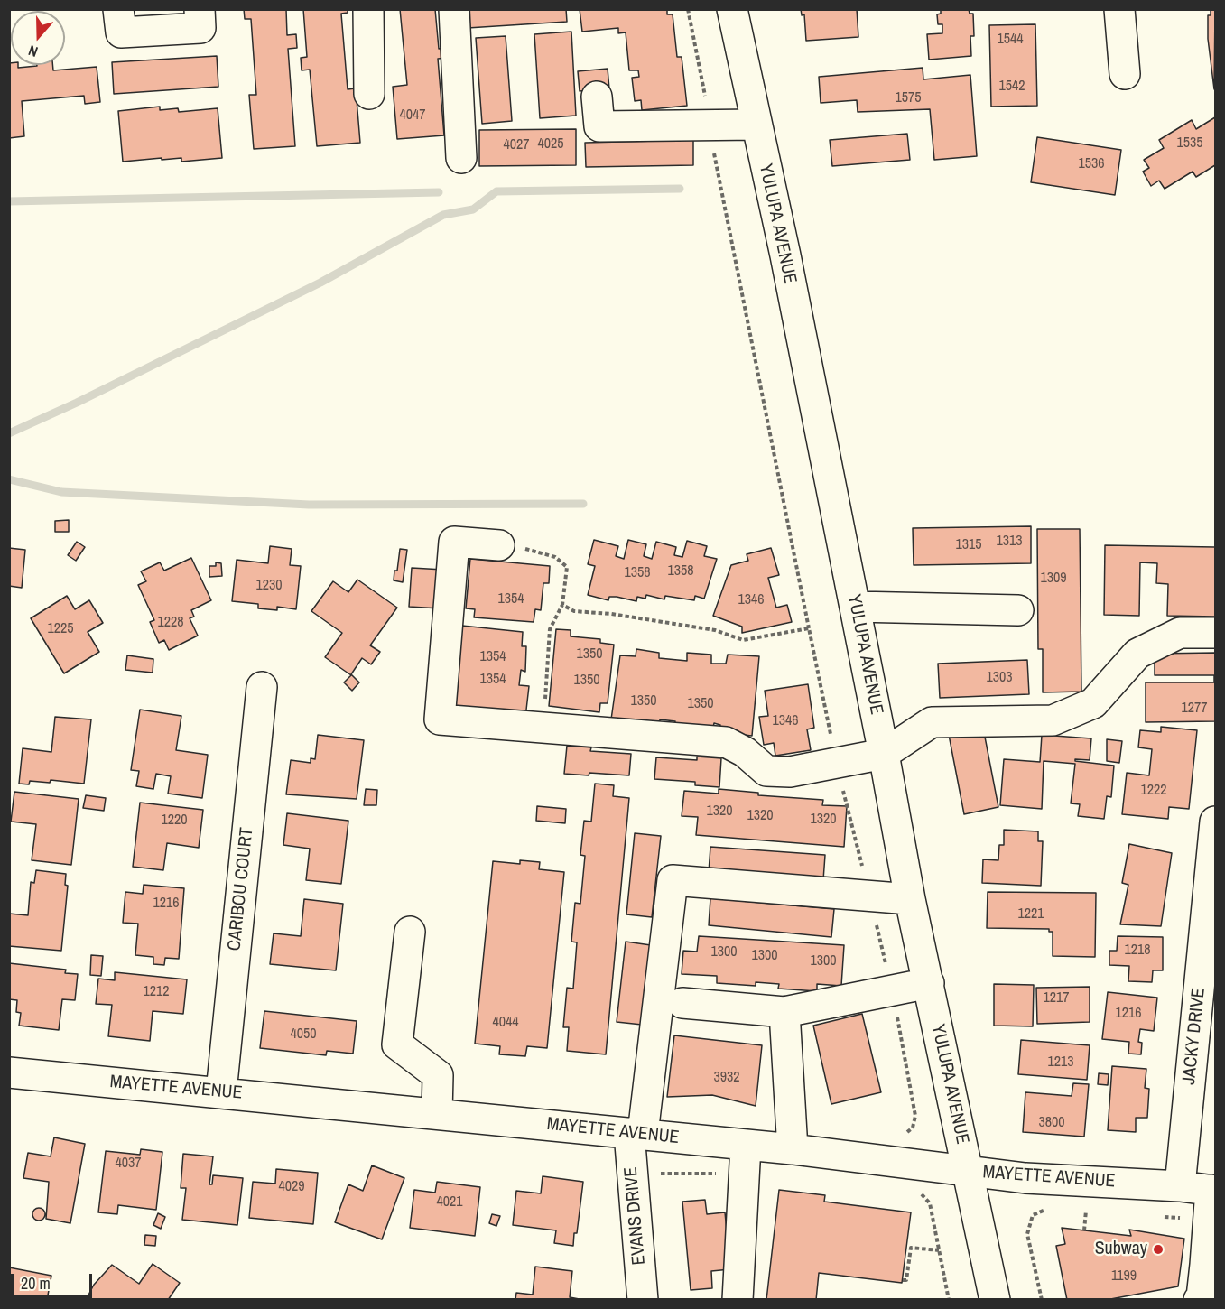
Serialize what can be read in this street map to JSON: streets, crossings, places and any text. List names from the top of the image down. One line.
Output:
{"streets":{"street":["YULUPA AVENUE","CARIBOU COURT","JACKY DRIVE","MAYETTE AVENUE","EVANS DRIVE"]},"crossings":[["YULUPA AVENUE","MAYETTE AVENUE"],["CARIBOU COURT","MAYETTE AVENUE"],["JACKY DRIVE","MAYETTE AVENUE"],["MAYETTE AVENUE","EVANS DRIVE"]],"places":["Subway"],"house_numbers":["1544","1542","1575","4047","1535","4025","4027","1536","1313","1315","1358","1358","1309","1230","1354","1346","1228","1225","1350","1354","1303","1354","1350","1350","1350","1277","1346","1222","1320","1320","1320","1220","1216","1221","1218","1300","1300","1300","1212","1217","1216","4044","4050","1213","3932","3800","4037","4029","4021","1199"],"scale_bar":"20 m","north":"bottom"}
